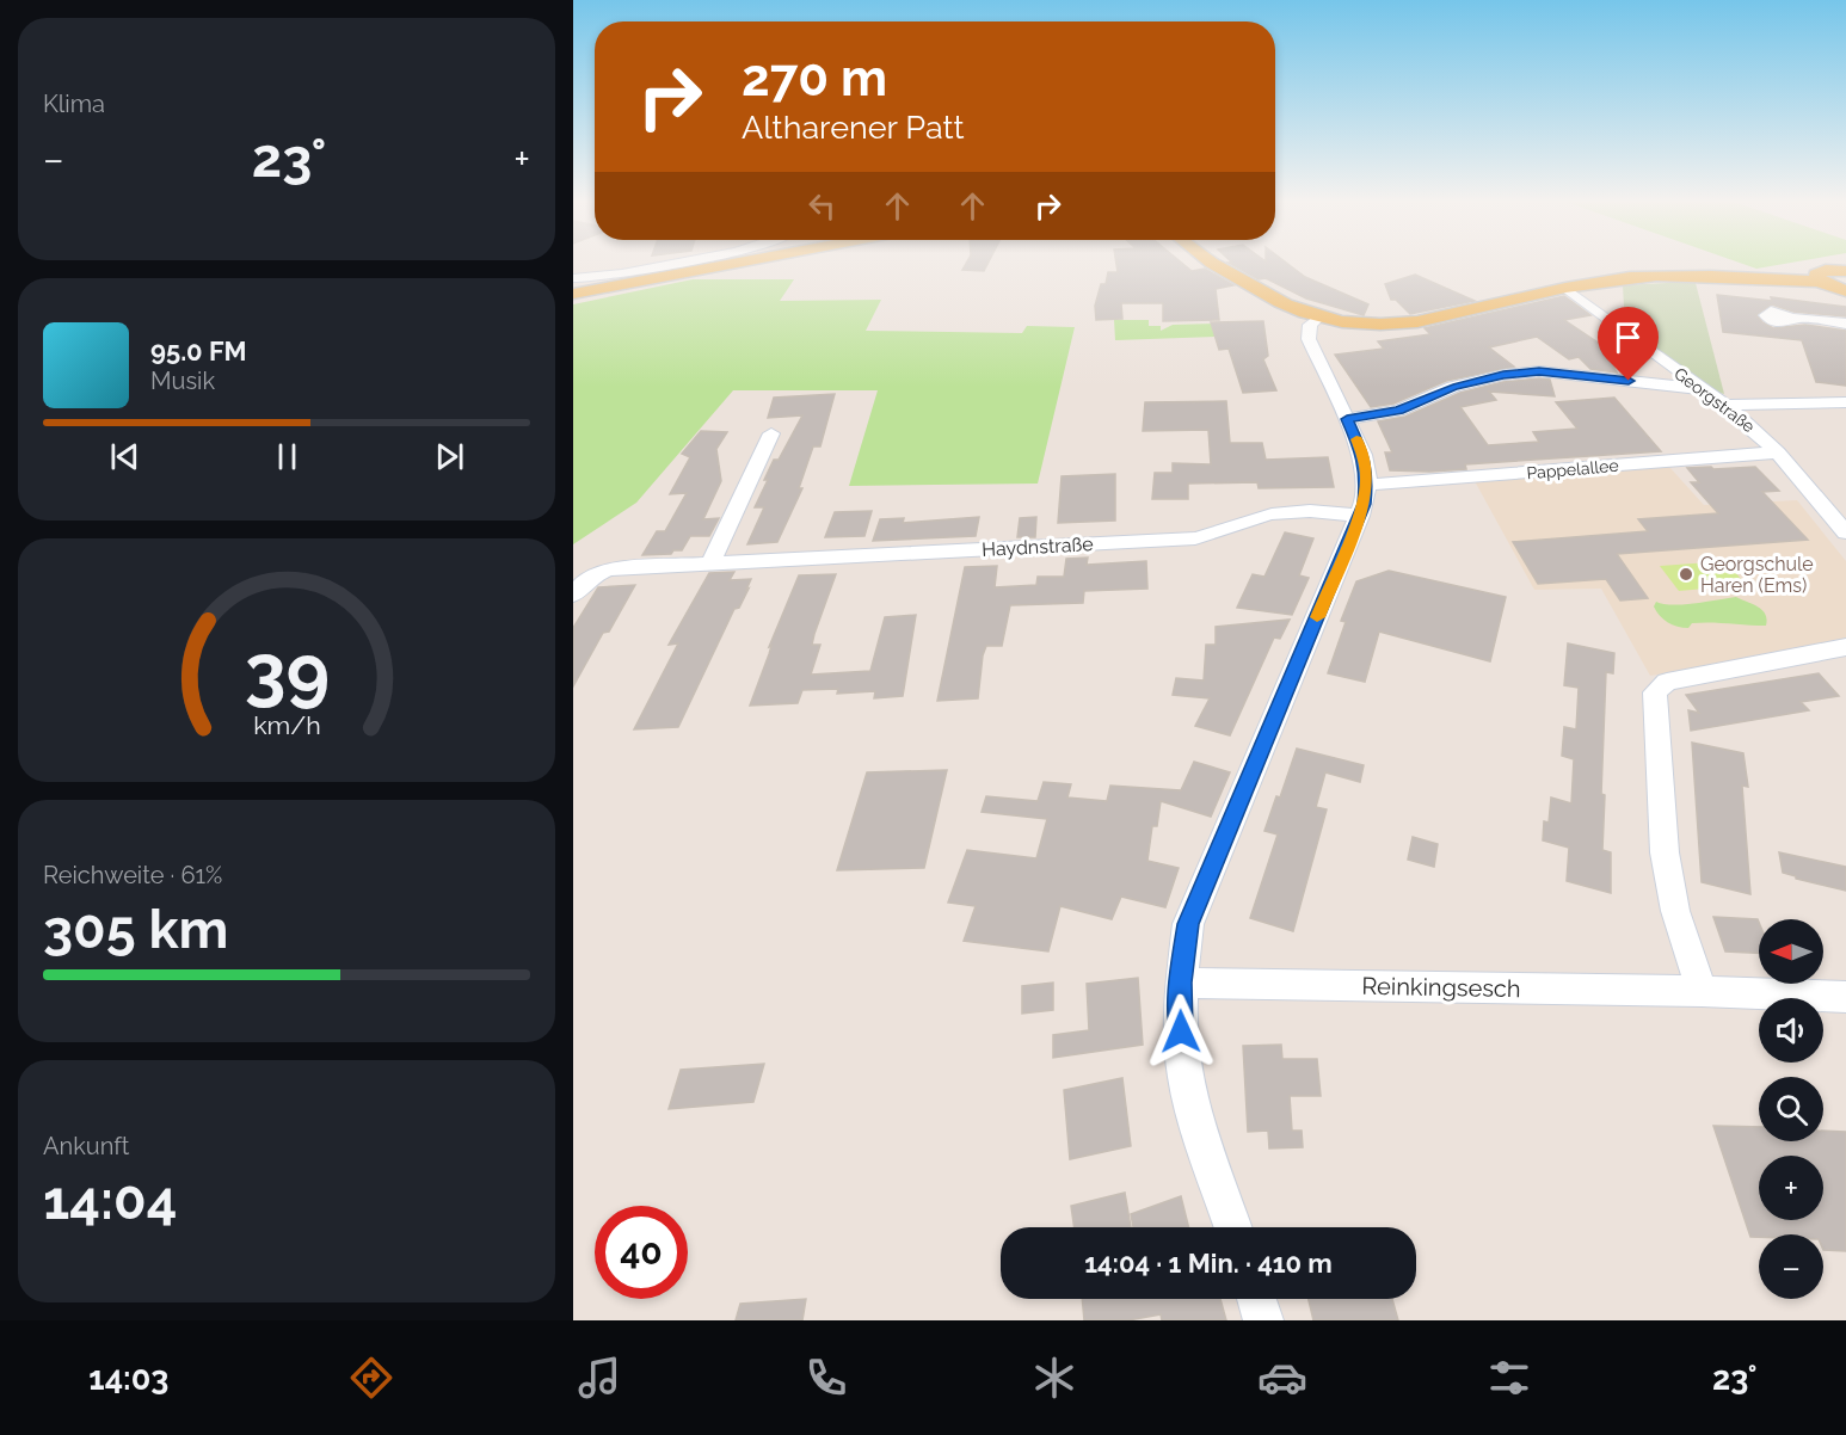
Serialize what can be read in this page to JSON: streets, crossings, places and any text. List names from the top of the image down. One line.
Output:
{"streets":{"street":["Georgstraße","Pappelallee","Haydnstraße","Reinkingsesch"]},"crossings":[["Georgstraße","Pappelallee"]],"places":["Georgschule Haren (Ems)"],"north":"left","page":{"tile":["Klima",["Reichweite · 61%","305 km"],["Ankunft","14:04"]],"turn":["270 m","Altharener Patt"],"heat":["−","23°","+"],"song":["95.0 FM","Musik"],"map_buttons":["+","−"],"limit":"40","trip":"14:04 · 1 Min. · 410 m","tabs":["14:03","23°"],"gauge":["39","km/h"]}}
